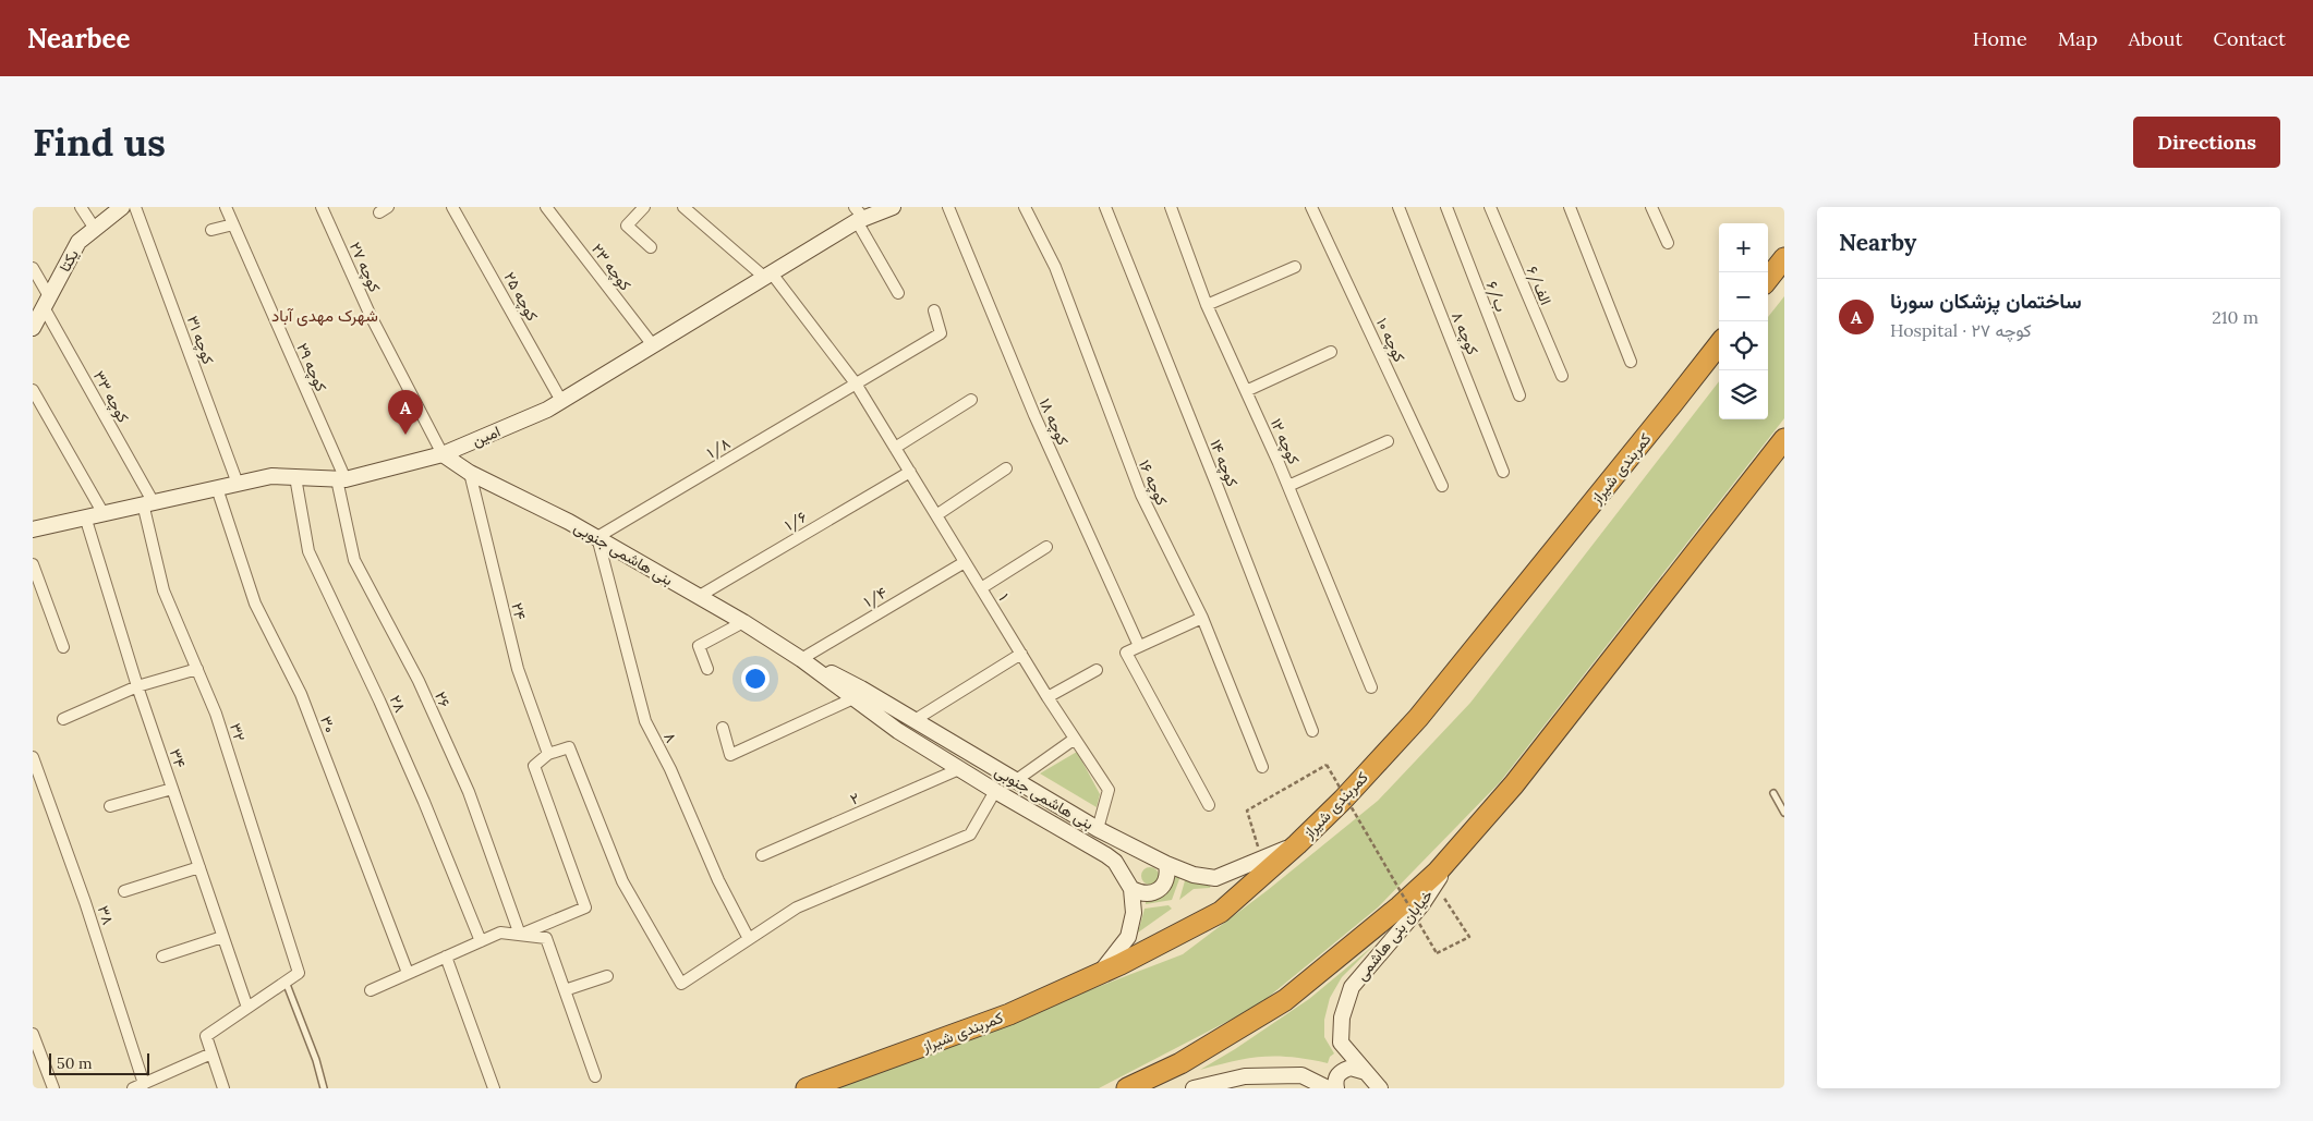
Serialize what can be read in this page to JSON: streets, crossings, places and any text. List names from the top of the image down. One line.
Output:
{"streets":{"highway":["کمربندی شیراز"],"street":["یکتا","کوچه ۲۷","کوچه ۲۳","۶/الف","کوچه ۲۵","ب/۶","کوچه ۸","کوچه ۳۱","کوچه ۱۰","کوچه ۲۹","کوچه ۳۳","کوچه ۱۸","امین","کوچه ۱۲","۱/۸","کوچه ۱۴","کوچه ۱۶","۱/۶","بنی هاشمی جنوبی","۱/۴","۱","۲۴","۲۶","۲۸","۳۰","۳۲","۸","۳۴","۲","۳۸","خیابان بنی هاشمی"]},"crossings":[["یکتا","کوچه ۳۳"],["کوچه ۲۷","امین"],["کوچه ۲۷","بنی هاشمی جنوبی"],["کوچه ۲۳","امین"],["کوچه ۲۵","امین"],["کوچه ۳۱","امین"],["کوچه ۲۹","امین"],["کوچه ۲۹","۲۶"],["کوچه ۳۳","امین"],["کوچه ۳۳","۳۲"],["امین","بنی هاشمی جنوبی"],["امین","۱"],["امین","۲۶"],["امین","۲۸"],["امین","۳۰"],["امین","۳۲"],["امین","۳۴"],["۱/۸","بنی هاشمی جنوبی"],["۱/۸","۱"],["۱/۸","۸"],["کمربندی شیراز","بنی هاشمی جنوبی"],["۱/۶","بنی هاشمی جنوبی"],["۱/۶","۱"],["بنی هاشمی جنوبی","۱/۴"],["بنی هاشمی جنوبی","۱"],["بنی هاشمی جنوبی","۲۴"],["بنی هاشمی جنوبی","۸"],["بنی هاشمی جنوبی","۲"],["۱/۴","۱"]],"districts":["شهرک مهدی آباد"],"scale_bar":"50 m","page":{"header":"Nearbee","nav":["Home","Map","About","Contact"],"buttons":"Directions","title":"Find us","heading":"Nearby","map_buttons":["+","−"],"list":[{"mark":"A","name":"ساختمان پزشکان سورنا","note":"Hospital · کوچه ۲۷","value":"210 m"}],"pins":"A","scale":"50 m"}}
